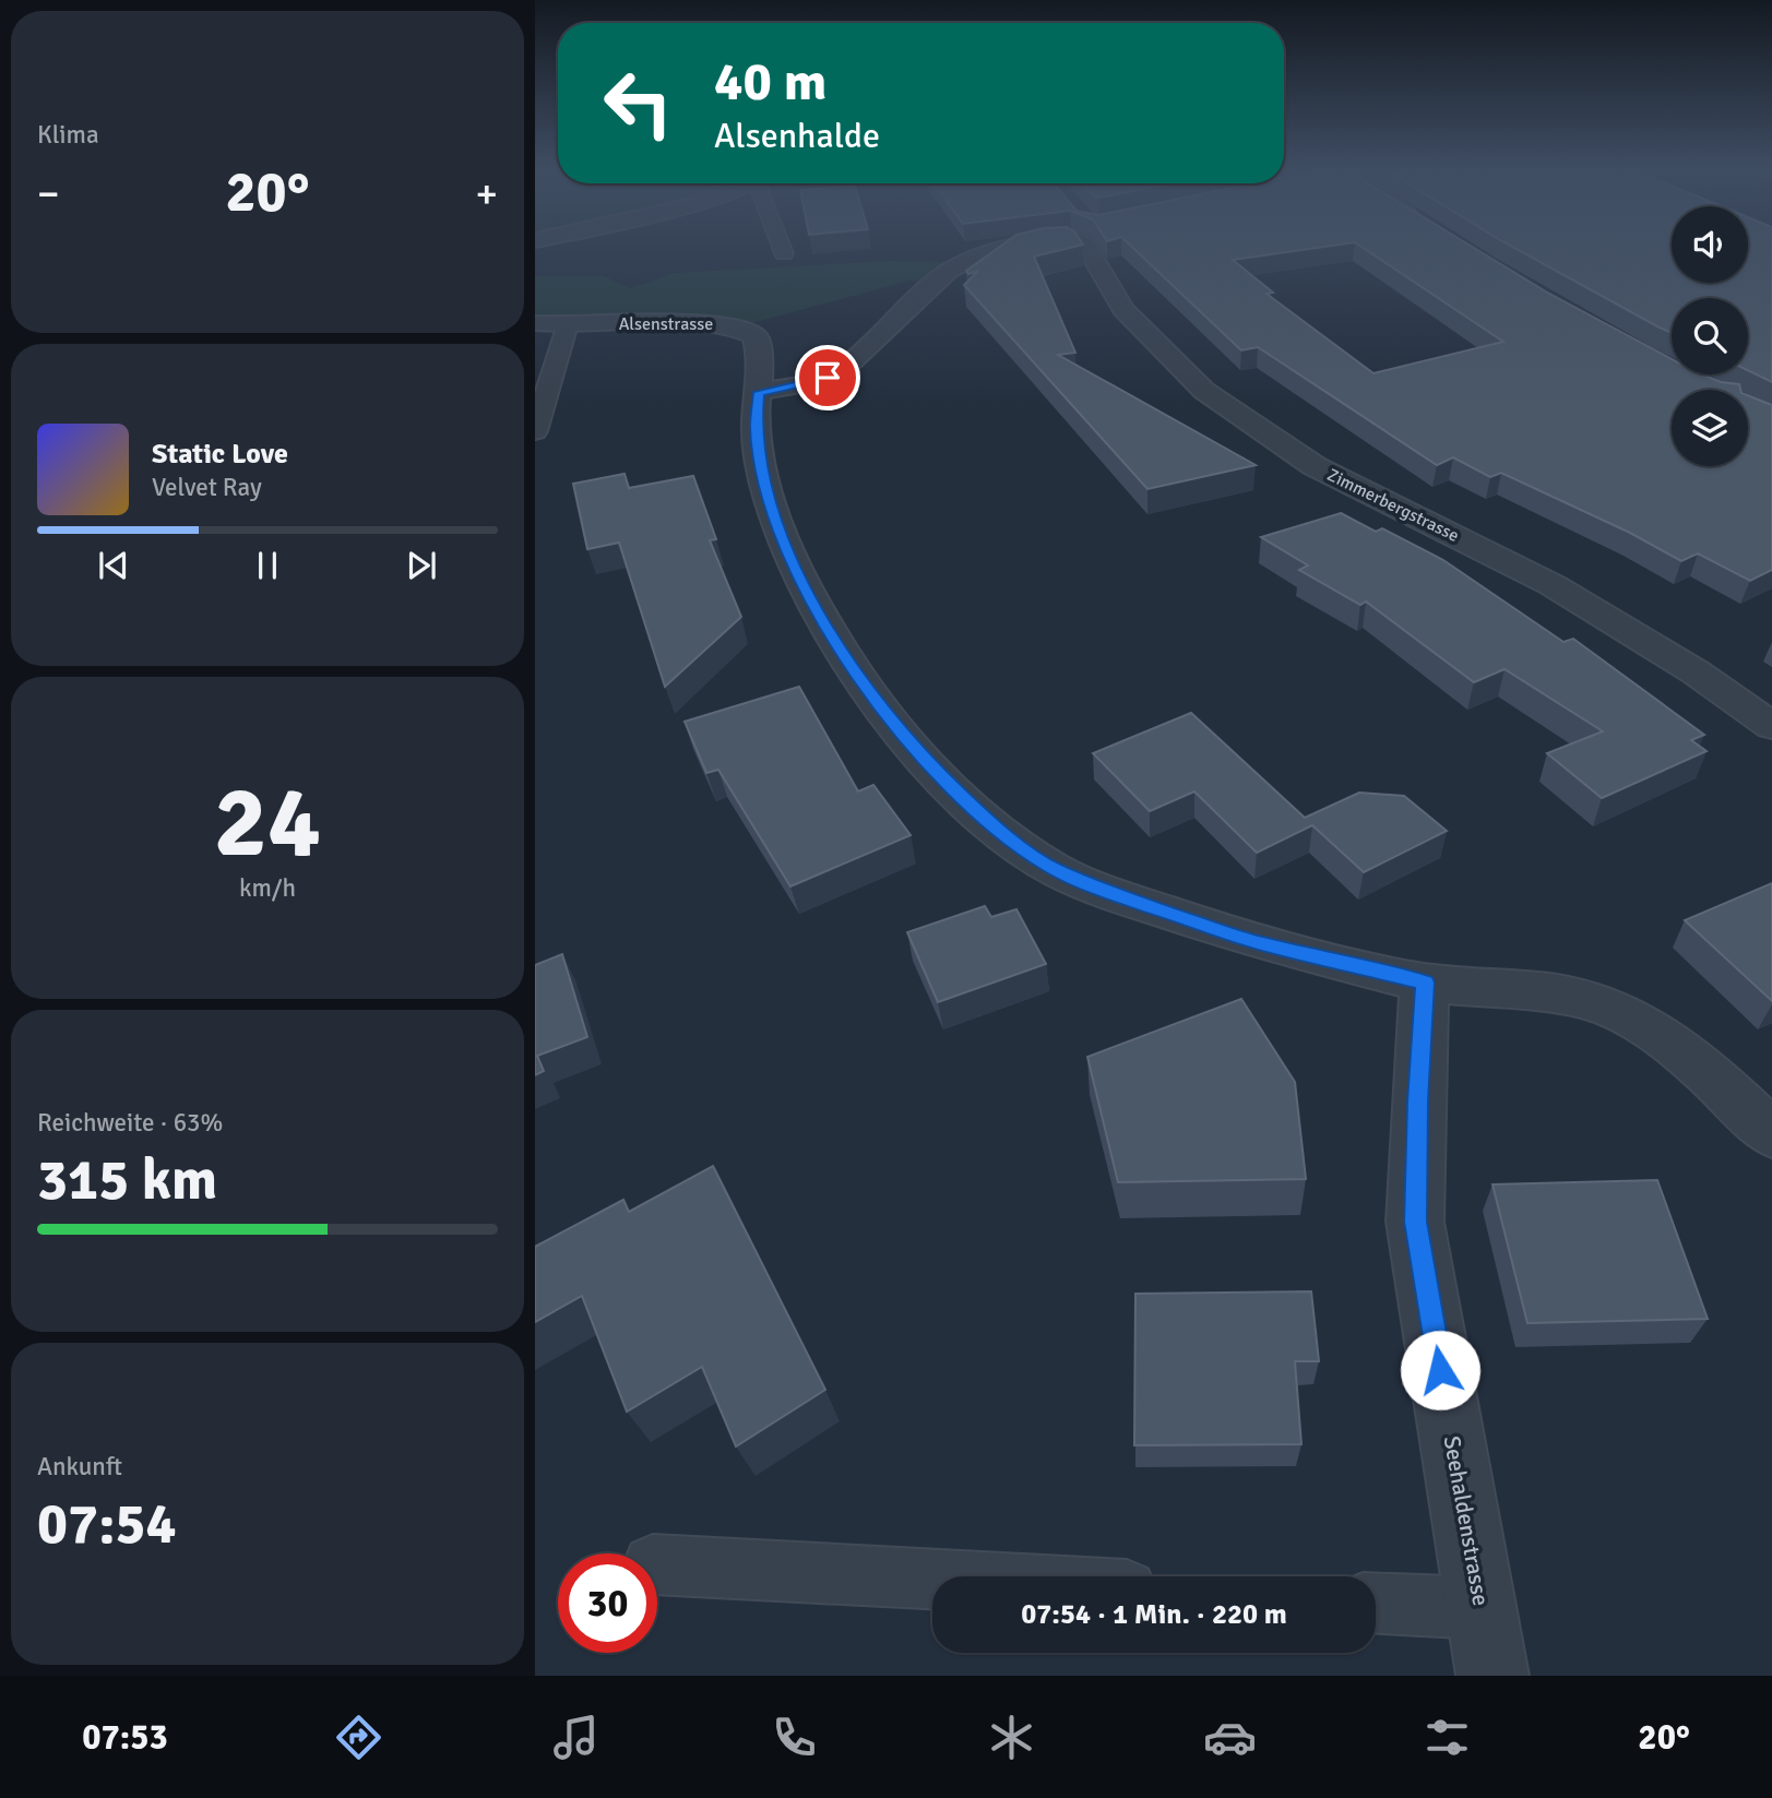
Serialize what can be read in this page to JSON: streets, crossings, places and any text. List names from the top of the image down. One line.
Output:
{"streets":{"street":["Alsenstrasse","Zimmerbergstrasse","Seehaldenstrasse"]},"crossings":[["Alsenstrasse","Zimmerbergstrasse"],["Alsenstrasse","Seehaldenstrasse"]],"page":{"tile":["Klima",["24","km/h"],["Reichweite · 63%","315 km"],["Ankunft","07:54"]],"turn":["40 m","Alsenhalde"],"heat":["−","20°","+"],"song":["Static Love","Velvet Ray"],"limit":"30","trip":"07:54 · 1 Min. · 220 m","tabs":["07:53","20°"]}}
